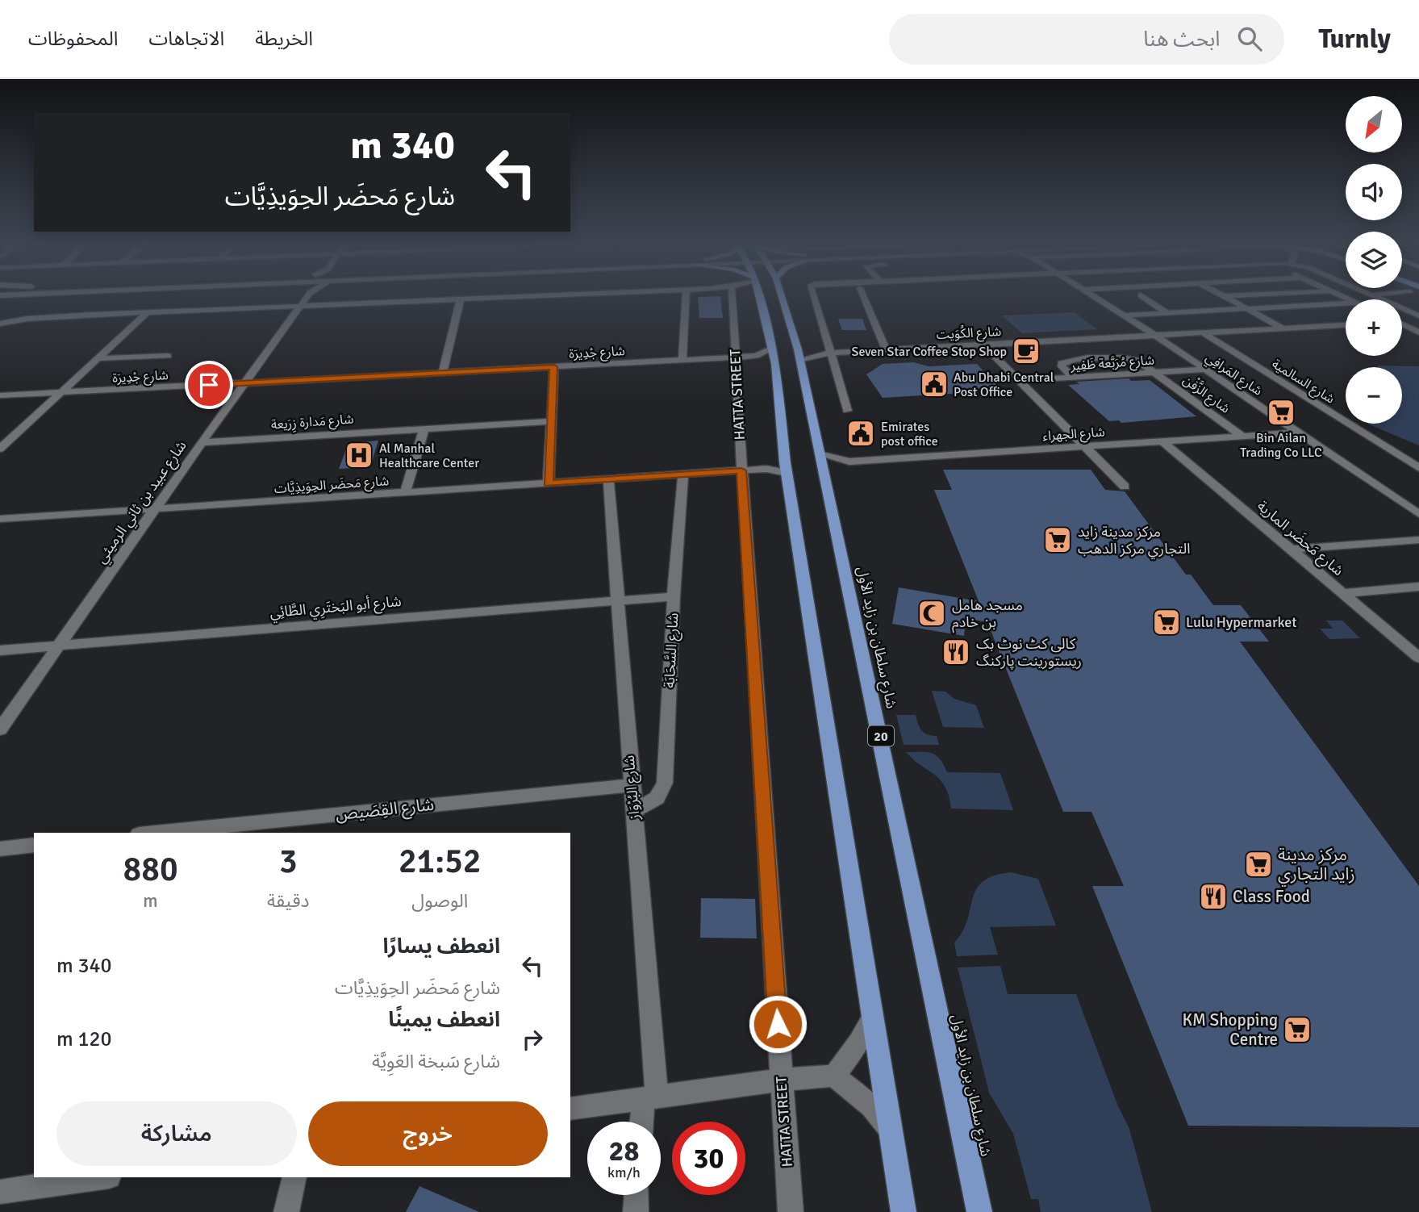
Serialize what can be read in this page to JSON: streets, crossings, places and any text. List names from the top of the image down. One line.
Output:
{"streets":{"main road":["شارع سلطان بن زايد الأول","20"],"street":["شارع الكُوَيت","شارع جْدِيرَة","شارع مُرَبَّعة ظَفِير","شارع المَرافِي","شارع السالمية","شارع الزَّفْن","HATTA STREET","شارع مَدارة زِرَيعة","شارع الجهراء","شارع مَحضَر الحِوَيذِيَّات","شارع عبيد بن ثاني الرميثي","شارع مَحضَر المارية","شارع أبو البَختَرِي الطَّائِي","شارع السَّحَابَة","شارع البُرْوَاز","شارع القِصَيص"]},"crossings":[["شارع الكُوَيت","شارع المَرافِي"],["شارع الكُوَيت","شارع السالمية"],["شارع الكُوَيت","شارع سلطان بن زايد الأول"],["شارع جْدِيرَة","HATTA STREET"],["شارع جْدِيرَة","شارع عبيد بن ثاني الرميثي"],["شارع مُرَبَّعة ظَفِير","شارع المَرافِي"],["شارع مُرَبَّعة ظَفِير","شارع الزَّفْن"],["شارع المَرافِي","شارع الجهراء"],["شارع الزَّفْن","شارع الجهراء"],["HATTA STREET","شارع مَحضَر الحِوَيذِيَّات"],["شارع مَدارة زِرَيعة","شارع عبيد بن ثاني الرميثي"],["شارع الجهراء","شارع مَحضَر المارية"],["شارع الجهراء","شارع سلطان بن زايد الأول"],["شارع مَحضَر الحِوَيذِيَّات","شارع عبيد بن ثاني الرميثي"],["شارع مَحضَر الحِوَيذِيَّات","شارع السَّحَابَة"],["شارع مَحضَر الحِوَيذِيَّات","شارع البُرْوَاز"],["شارع عبيد بن ثاني الرميثي","شارع أبو البَختَرِي الطَّائِي"],["شارع أبو البَختَرِي الطَّائِي","شارع السَّحَابَة"],["شارع أبو البَختَرِي الطَّائِي","شارع البُرْوَاز"],["شارع السَّحَابَة","شارع البُرْوَاز"],["شارع البُرْوَاز","شارع القِصَيص"]],"places":{"cafe":["Seven Star Coffee Stop Shop"],"public building":["Abu Dhabi Central Post Office","Emirates post office"],"supermarket":["Bin Ailan Trading Co LLC","مركز مدينة زايد التجاري مركز الدهب","Lulu Hypermarket","مركز مدينة زايد التجاري","KM Shopping Centre"],"hospital":["Al Manhal Healthcare Center"],"mosque":["مسجد هامل بن خادم"],"restaurant":["کالی کٹ نوٹ بک ریستورینت پارکنگ","Class Food"]},"north":"bottom left","page":{"header":"Turnly","search":"ابحث هنا","nav":["الخريطة","الاتجاهات","المحفوظات"],"map_buttons":["+","−"],"turn":["340 m","شارع مَحضَر الحِوَيذِيَّات"],"eta":["21:52","الوصول","3","دقيقة","880","m"],"list":[{"name":"انعطف يسارًا","note":"شارع مَحضَر الحِوَيذِيَّات","value":"340 m"},{"name":"انعطف يمينًا","note":"شارع سَبخة العَوِيَّة","value":"120 m"}],"buttons":["خروج","مشاركة"],"speed":"28 km/h","limit":"30"}}
